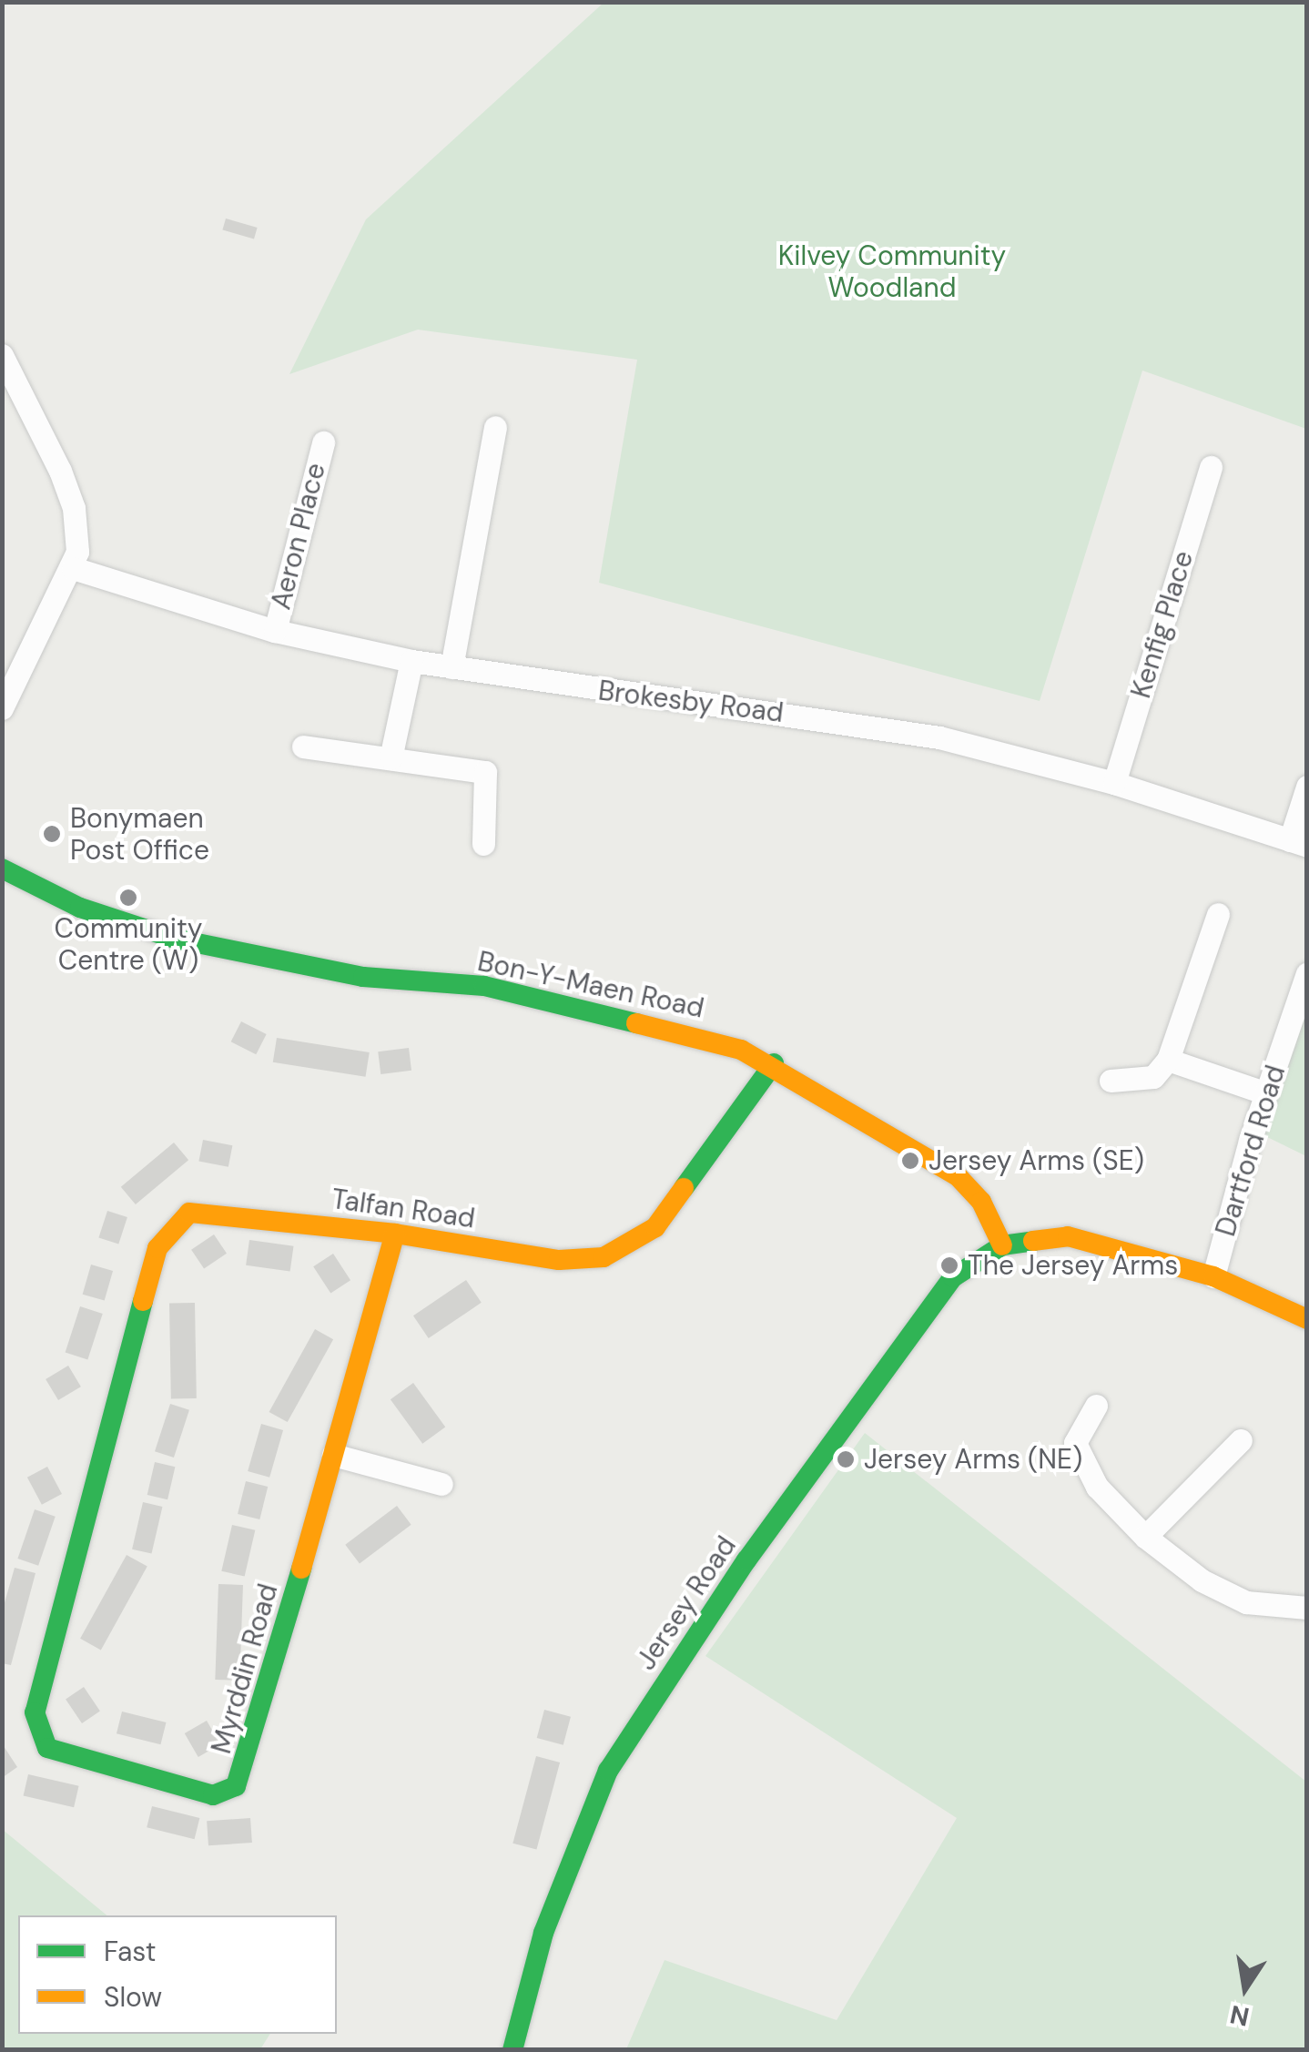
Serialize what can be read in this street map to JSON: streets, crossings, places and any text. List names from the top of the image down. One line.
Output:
{"streets":{"street":["Aeron Place","Kenfig Place","Brokesby Road","Bon-Y-Maen Road","Dartford Road","Talfan Road","Jersey Road","Myrddin Road"]},"crossings":[["Aeron Place","Brokesby Road"],["Kenfig Place","Brokesby Road"],["Bon-Y-Maen Road","Talfan Road"],["Bon-Y-Maen Road","Jersey Road"],["Talfan Road","Myrddin Road"]],"parks":["Kilvey Community Woodland"],"places":["Bonymaen Post Office","Community Centre (W)","Jersey Arms (SE)","The Jersey Arms","Jersey Arms (NE)"],"legend":["Fast","Slow"],"north":"bottom"}
